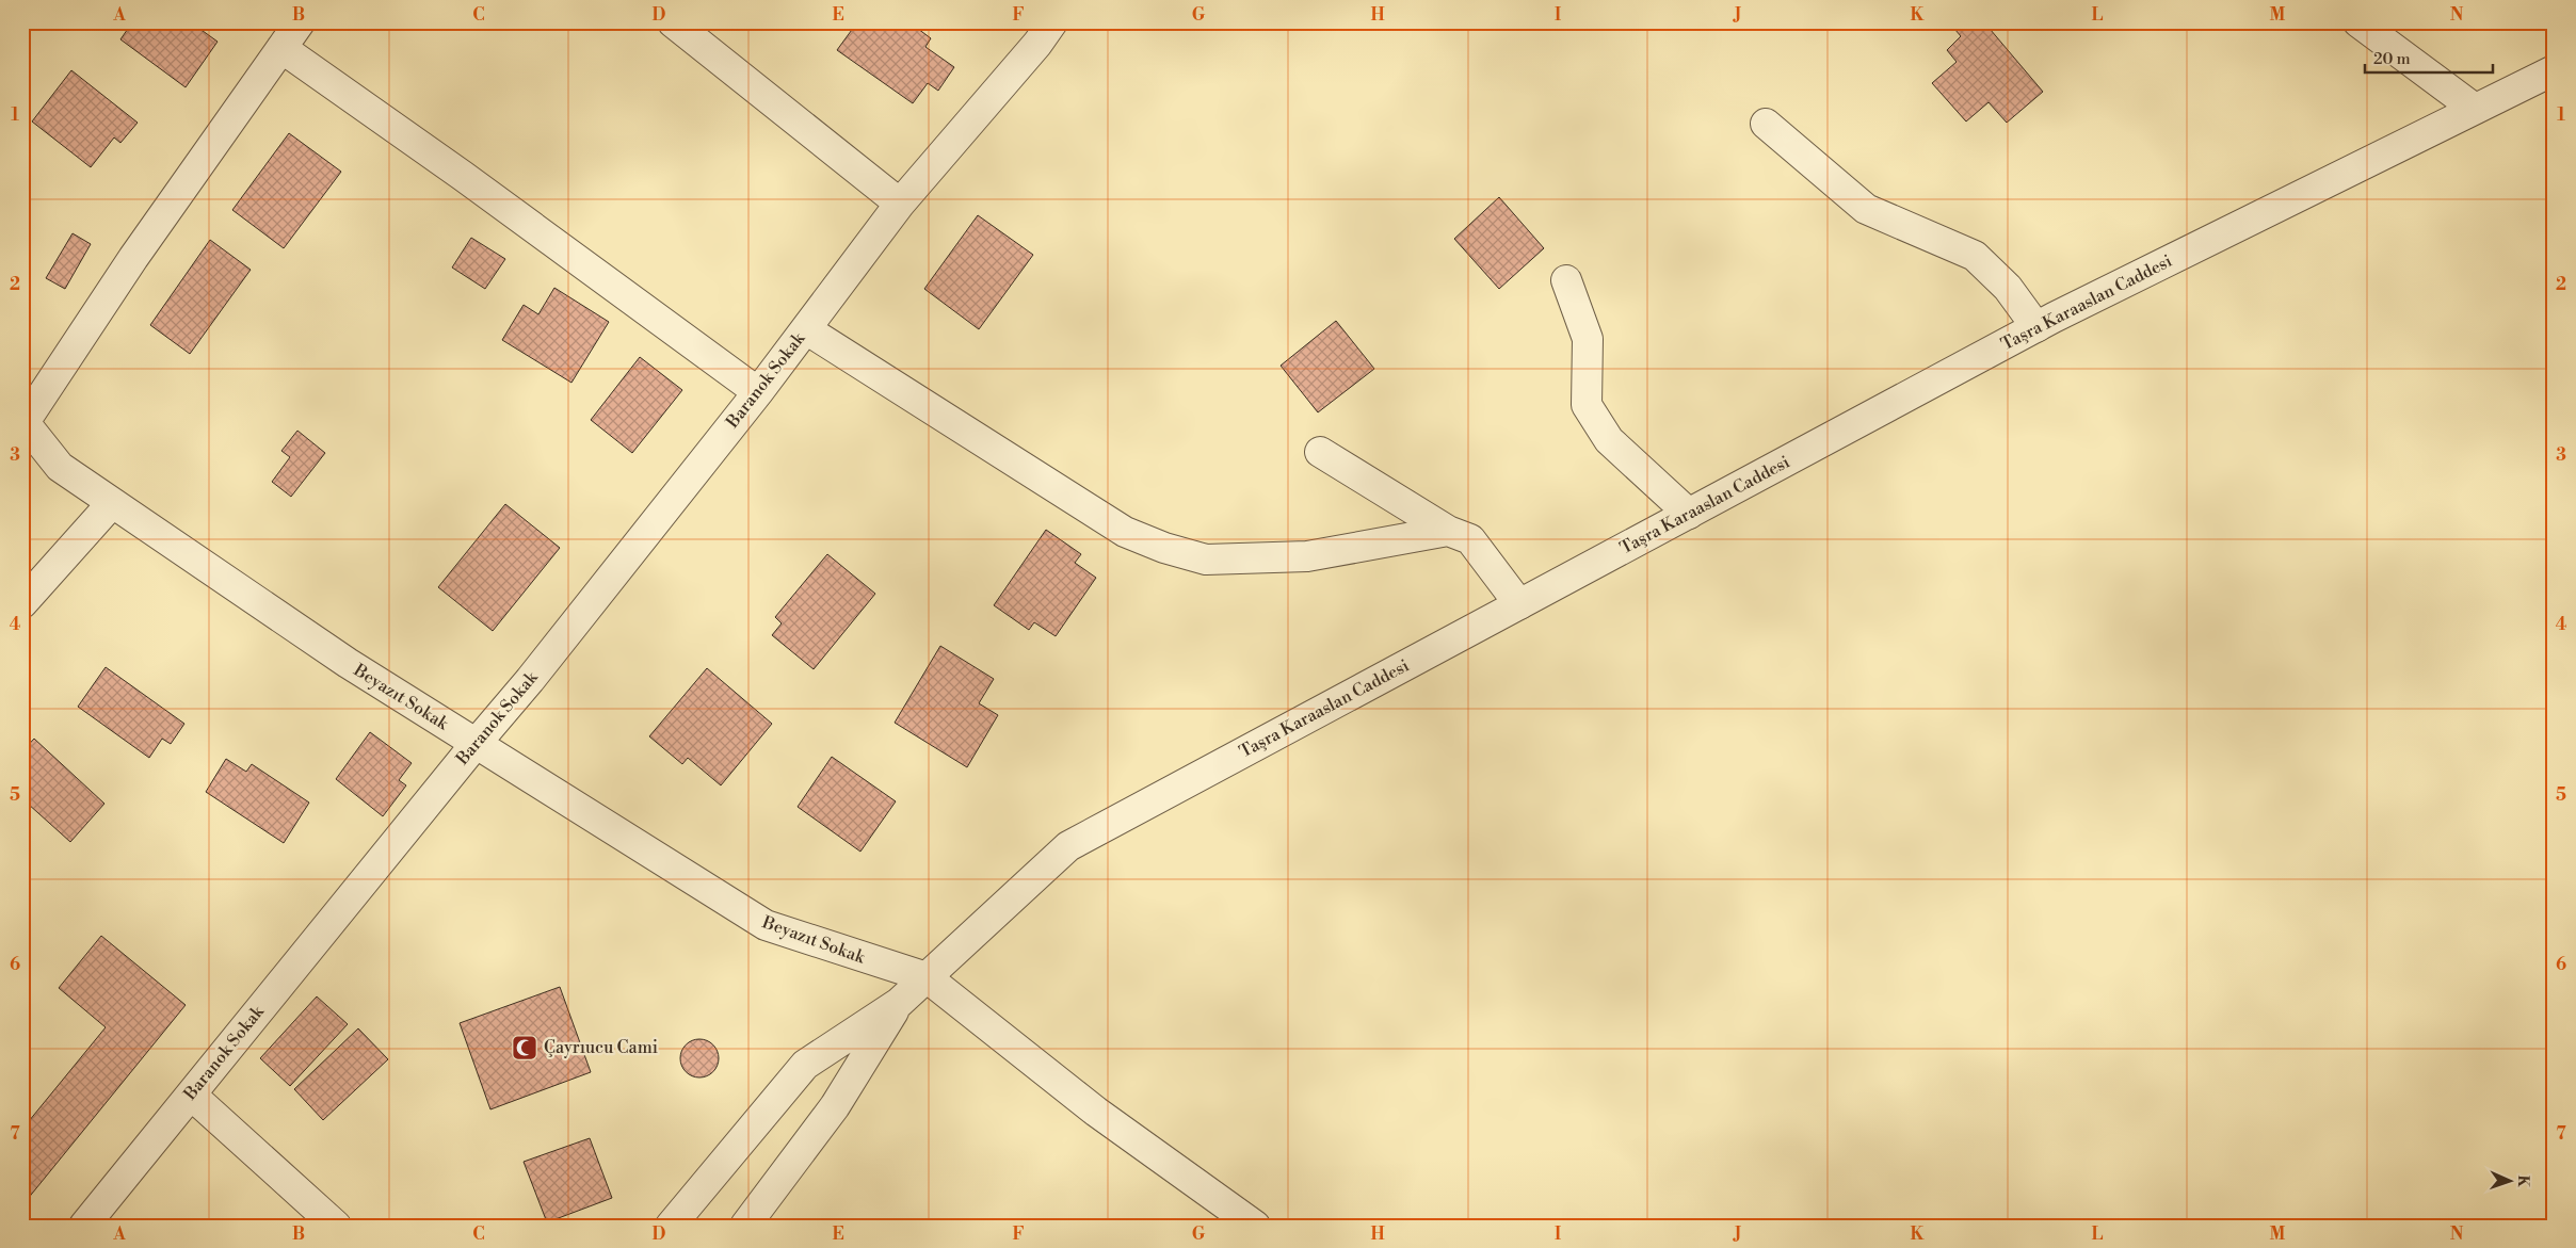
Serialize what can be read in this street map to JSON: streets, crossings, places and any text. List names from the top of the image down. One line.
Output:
{"streets":{"street":["Taşra Karaaslan Caddesi","Baranok Sokak","Beyazıt Sokak"]},"crossings":[["Taşra Karaaslan Caddesi","Beyazıt Sokak"],["Baranok Sokak","Beyazıt Sokak"]],"places":{"mosque":["Çayrıucu Cami"]},"scale_bar":"20 m","north":"right","grid":{"columns":["A","B","C","D","E","F","G","H","I","J","K","L","M","N"],"rows":["1","2","3","4","5","6","7"]}}
